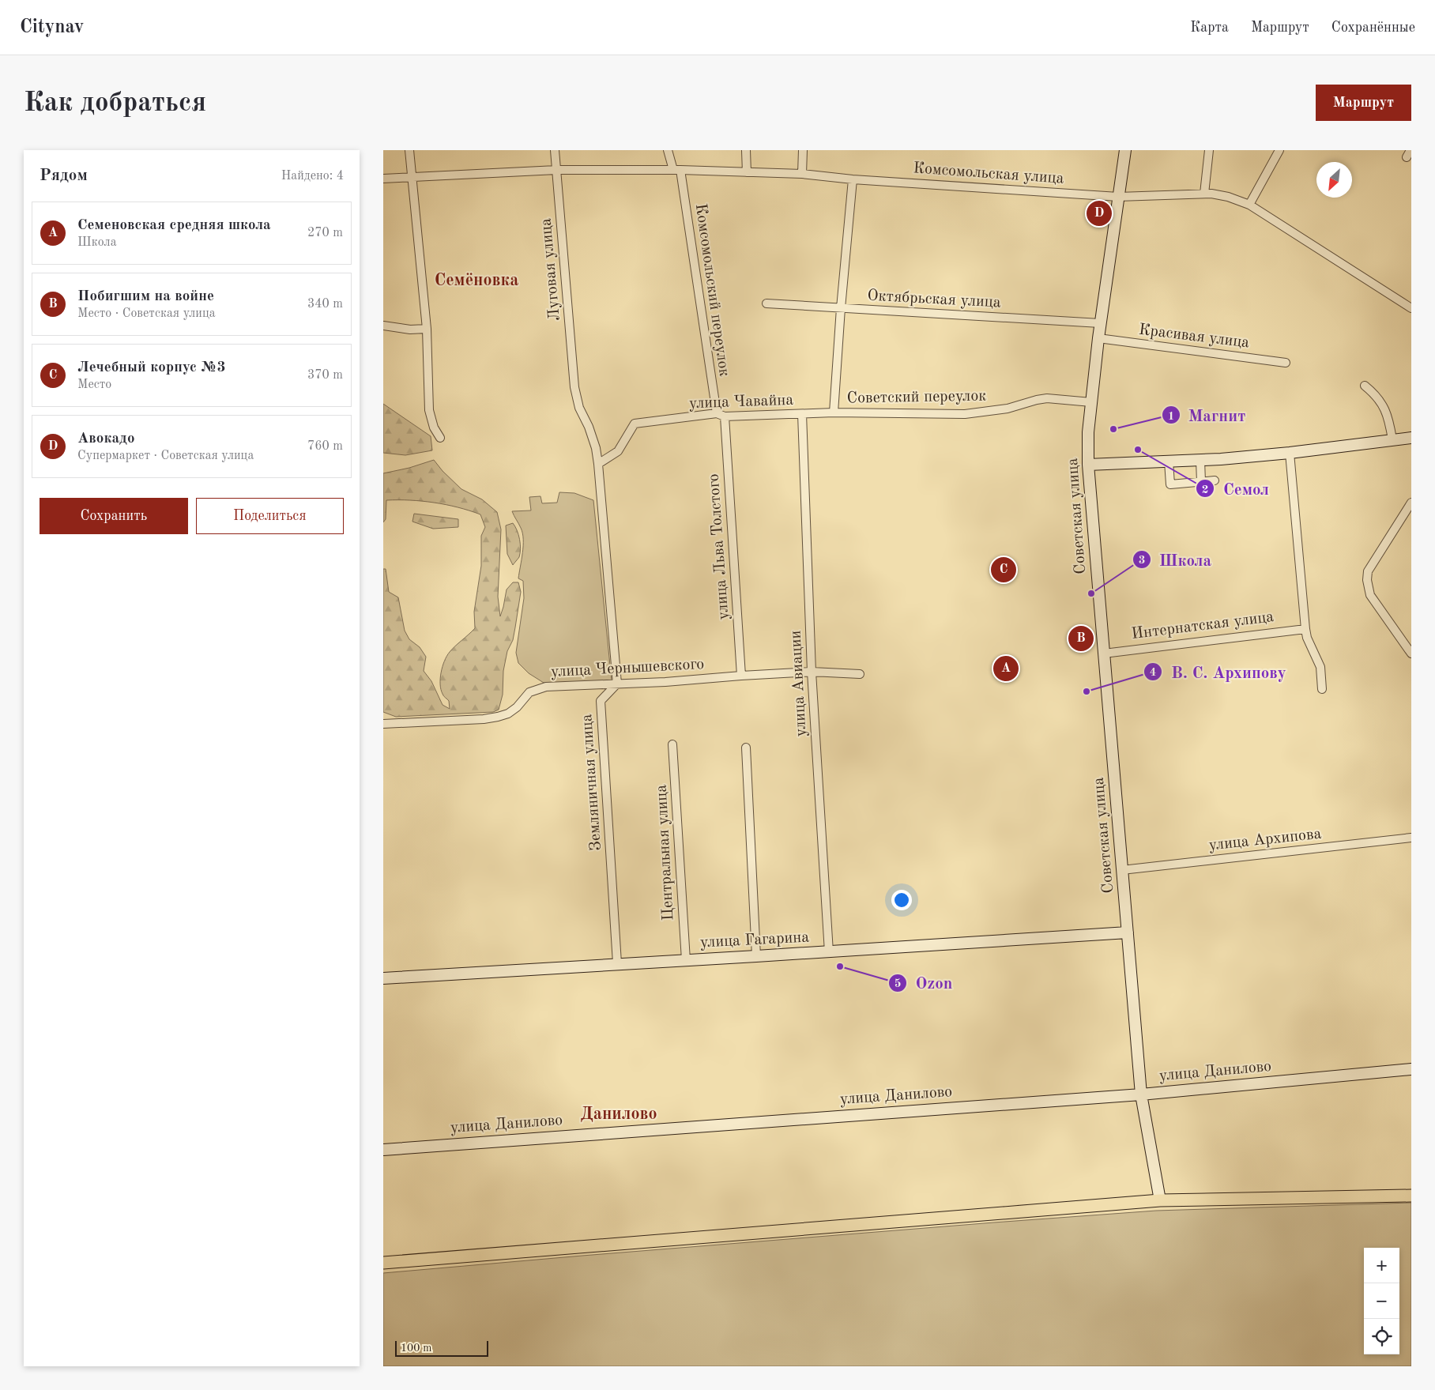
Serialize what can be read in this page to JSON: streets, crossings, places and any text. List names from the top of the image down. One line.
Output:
{"streets":{"street":["Комсомольская улица","Луговая улица","Комсомольский переулок","Октябрьская улица","Красивая улица","Советский переулок","улица Чавайна","Советская улица","улица Льва Толстого","Интернатская улица","улица Чернышевского","улица Авиации","Земляничная улица","улица Архипова","Центральная улица","улица Гагарина","улица Данилово"]},"crossings":[["Комсомольская улица","Луговая улица"],["Комсомольская улица","Комсомольский переулок"],["Комсомольская улица","Советский переулок"],["Комсомольская улица","Советская улица"],["Луговая улица","улица Чавайна"],["Комсомольский переулок","улица Чавайна"],["Комсомольский переулок","улица Льва Толстого"],["Октябрьская улица","Советский переулок"],["Октябрьская улица","Советская улица"],["Красивая улица","Советская улица"],["Советский переулок","улица Чавайна"],["Советский переулок","Советская улица"],["улица Чавайна","улица Льва Толстого"],["улица Чавайна","улица Авиации"],["Советская улица","Интернатская улица"],["Советская улица","улица Архипова"],["Советская улица","улица Гагарина"],["Советская улица","улица Данилово"],["улица Льва Толстого","улица Чернышевского"],["улица Чернышевского","улица Авиации"],["улица Чернышевского","Земляничная улица"],["улица Авиации","улица Гагарина"],["Земляничная улица","улица Гагарина"],["Центральная улица","улица Гагарина"]],"districts":["Семёновка","Данилово"],"places":["Магнит","Семол","Школа","В. С. Архипову","Ozon"],"scale_bar":"100 m","north":"bottom left","page":{"header":"Citynav","nav":["Карта","Маршрут","Сохранённые"],"buttons":["Маршрут",["Сохранить","Поделиться"]],"title":"Как добраться","heading":["Рядом","Найдено: 4"],"pins":["D","C","B","A"],"list":[{"mark":"A","name":"Семеновская средняя школа","note":"Школа","value":"270 m"},{"mark":"B","name":"Побигшим на войне","note":"Место · Советская улица","value":"340 m"},{"mark":"C","name":"Лечебный корпус №3","note":"Место","value":"370 m"},{"mark":"D","name":"Авокадо","note":"Супермаркет · Советская улица","value":"760 m"}],"map_buttons":["+","−"],"scale":"100 m"}}
